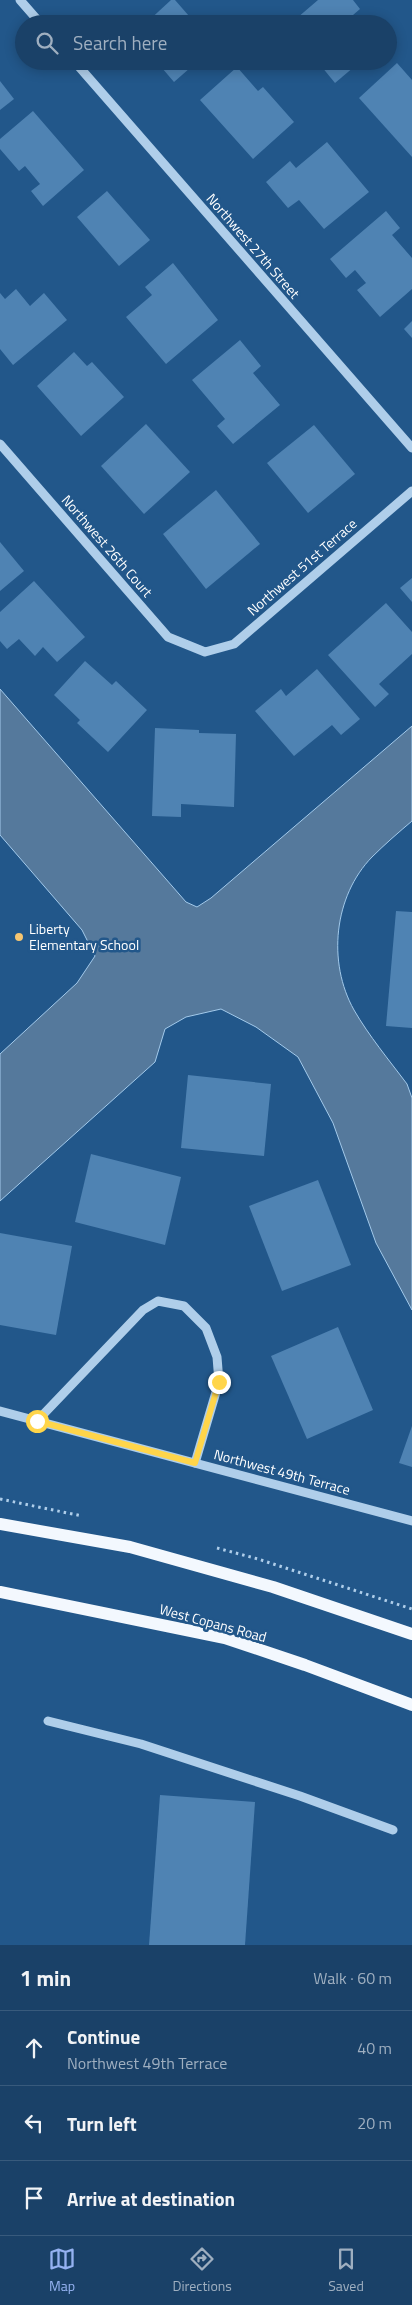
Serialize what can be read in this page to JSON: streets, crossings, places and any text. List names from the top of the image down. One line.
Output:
{"streets":{"main road":["West Copans Road"],"street":["Northwest 27th Street","Northwest 26th Court","Northwest 51st Terrace","Northwest 49th Terrace"]},"crossings":[["Northwest 26th Court","Northwest 51st Terrace"]],"places":["Liberty Elementary School"],"page":{"search":"Search here","heading":["1 min","Walk · 60 m"],"list":[["Continue","Northwest 49th Terrace","40 m"],["Turn left","20 m"],"Arrive at destination"],"nav":["Map","Directions","Saved"]}}
